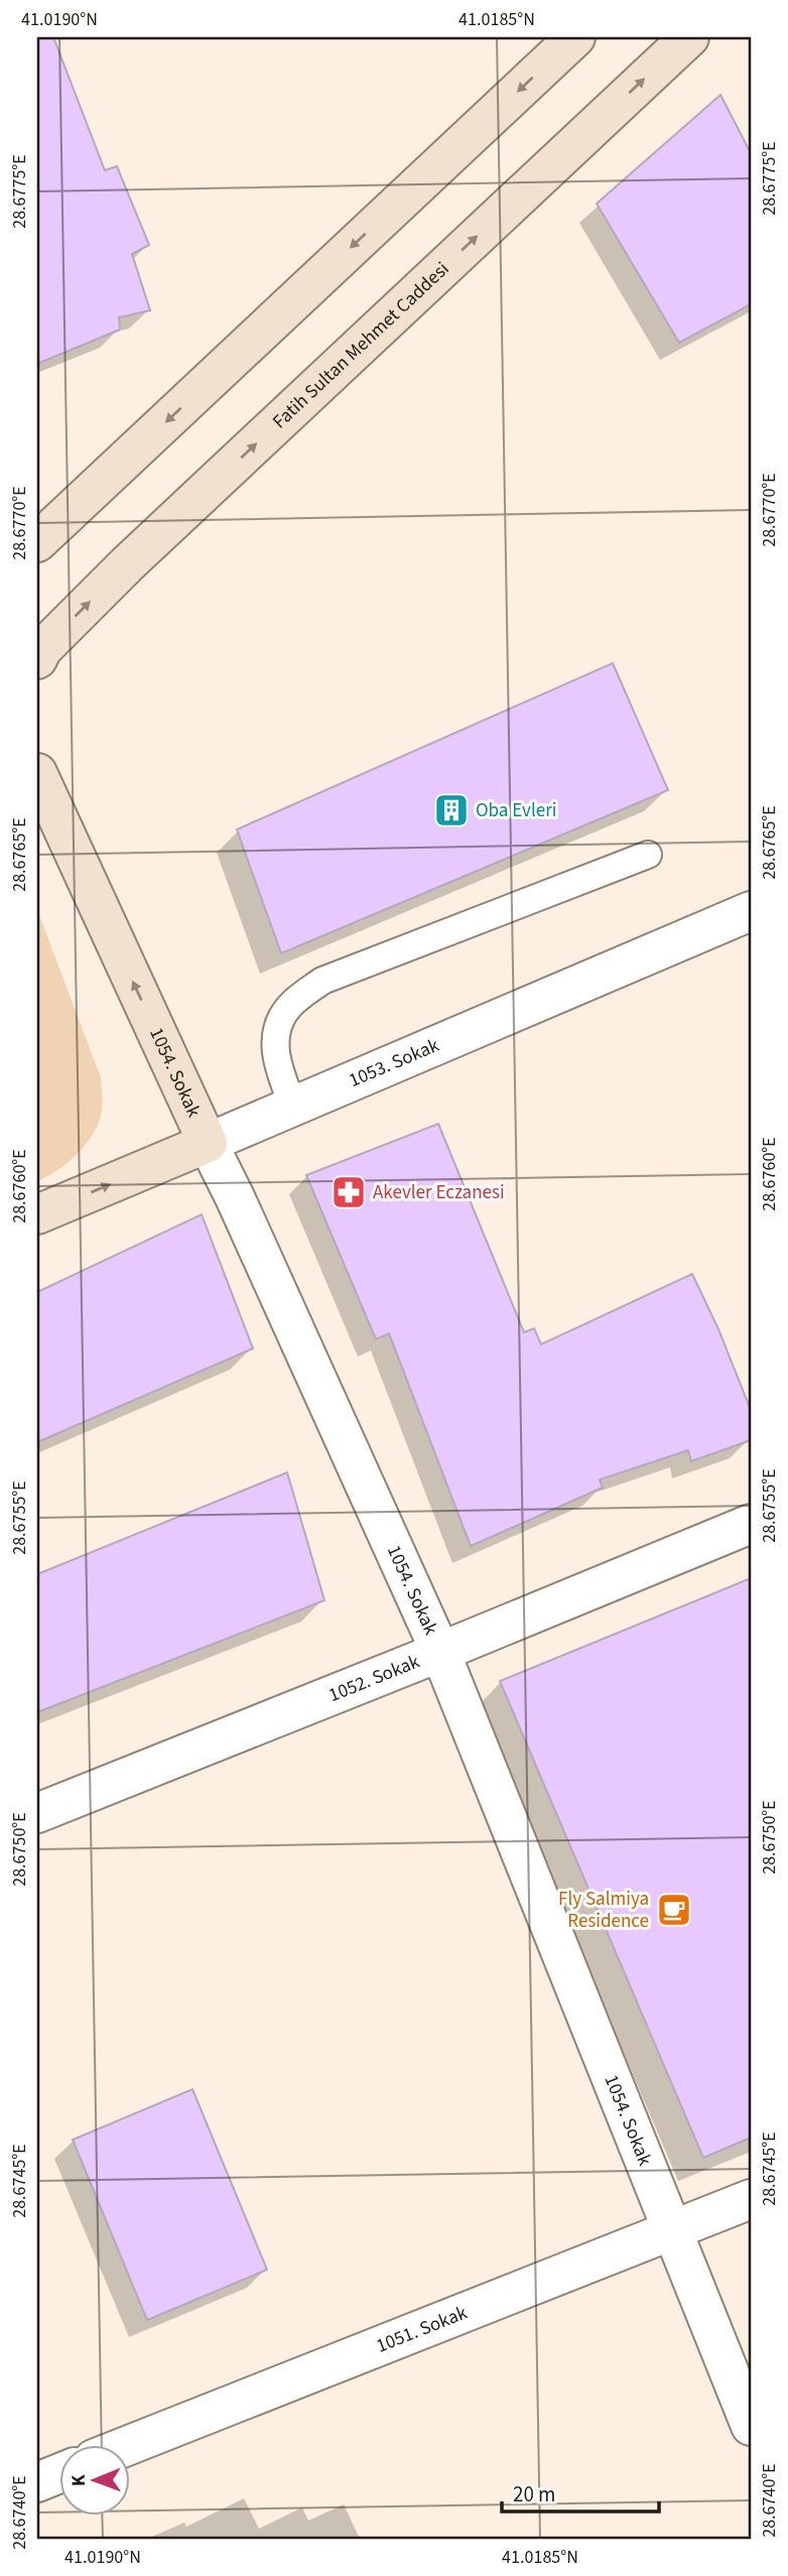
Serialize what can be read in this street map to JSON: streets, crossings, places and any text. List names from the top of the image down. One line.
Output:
{"streets":{"main road":["Fatih Sultan Mehmet Caddesi","1053. Sokak","1054. Sokak"],"street":["1052. Sokak","1051. Sokak"]},"crossings":[["1053. Sokak","1054. Sokak"],["1054. Sokak","1052. Sokak"],["1054. Sokak","1051. Sokak"]],"places":{"building":["Oba Evleri"],"pharmacy":["Akevler Eczanesi"],"cafe":["Fly Salmiya Residence"]},"scale_bar":"20 m","north":"left","coordinates":["41.0190°N","41.0185°N","28.6775°E","28.6770°E","28.6765°E","28.6760°E","28.6755°E","28.6750°E","28.6745°E","28.6740°E"]}
